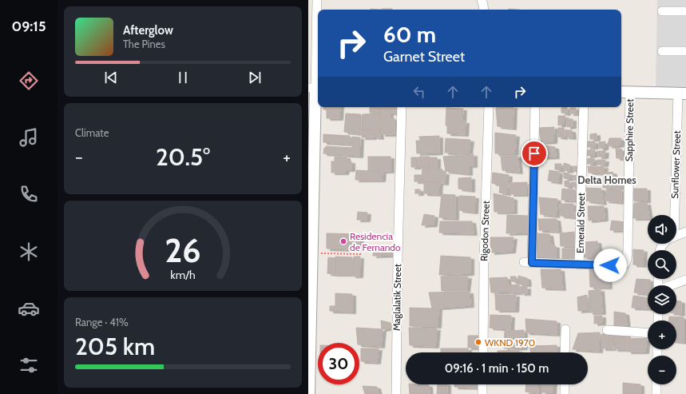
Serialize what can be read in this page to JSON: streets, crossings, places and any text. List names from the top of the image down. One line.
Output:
{"streets":{"street":["Sapphire Street","Sunflower Street","Emerald Street","Rigodon Street","Maglalatik Street"]},"crossings":[["Sapphire Street","Emerald Street"]],"districts":["Delta Homes"],"places":["Residencia de Fernando","WKND 1970"],"page":{"tabs":"09:15","turn":["60 m","Garnet Street"],"song":["Afterglow","The Pines"],"tile":["Climate",["Range · 41%","205 km"]],"heat":["−","20.5°","+"],"map_buttons":["+","−"],"limit":"30","trip":"09:16 · 1 min · 150 m","gauge":["26","km/h"]}}
